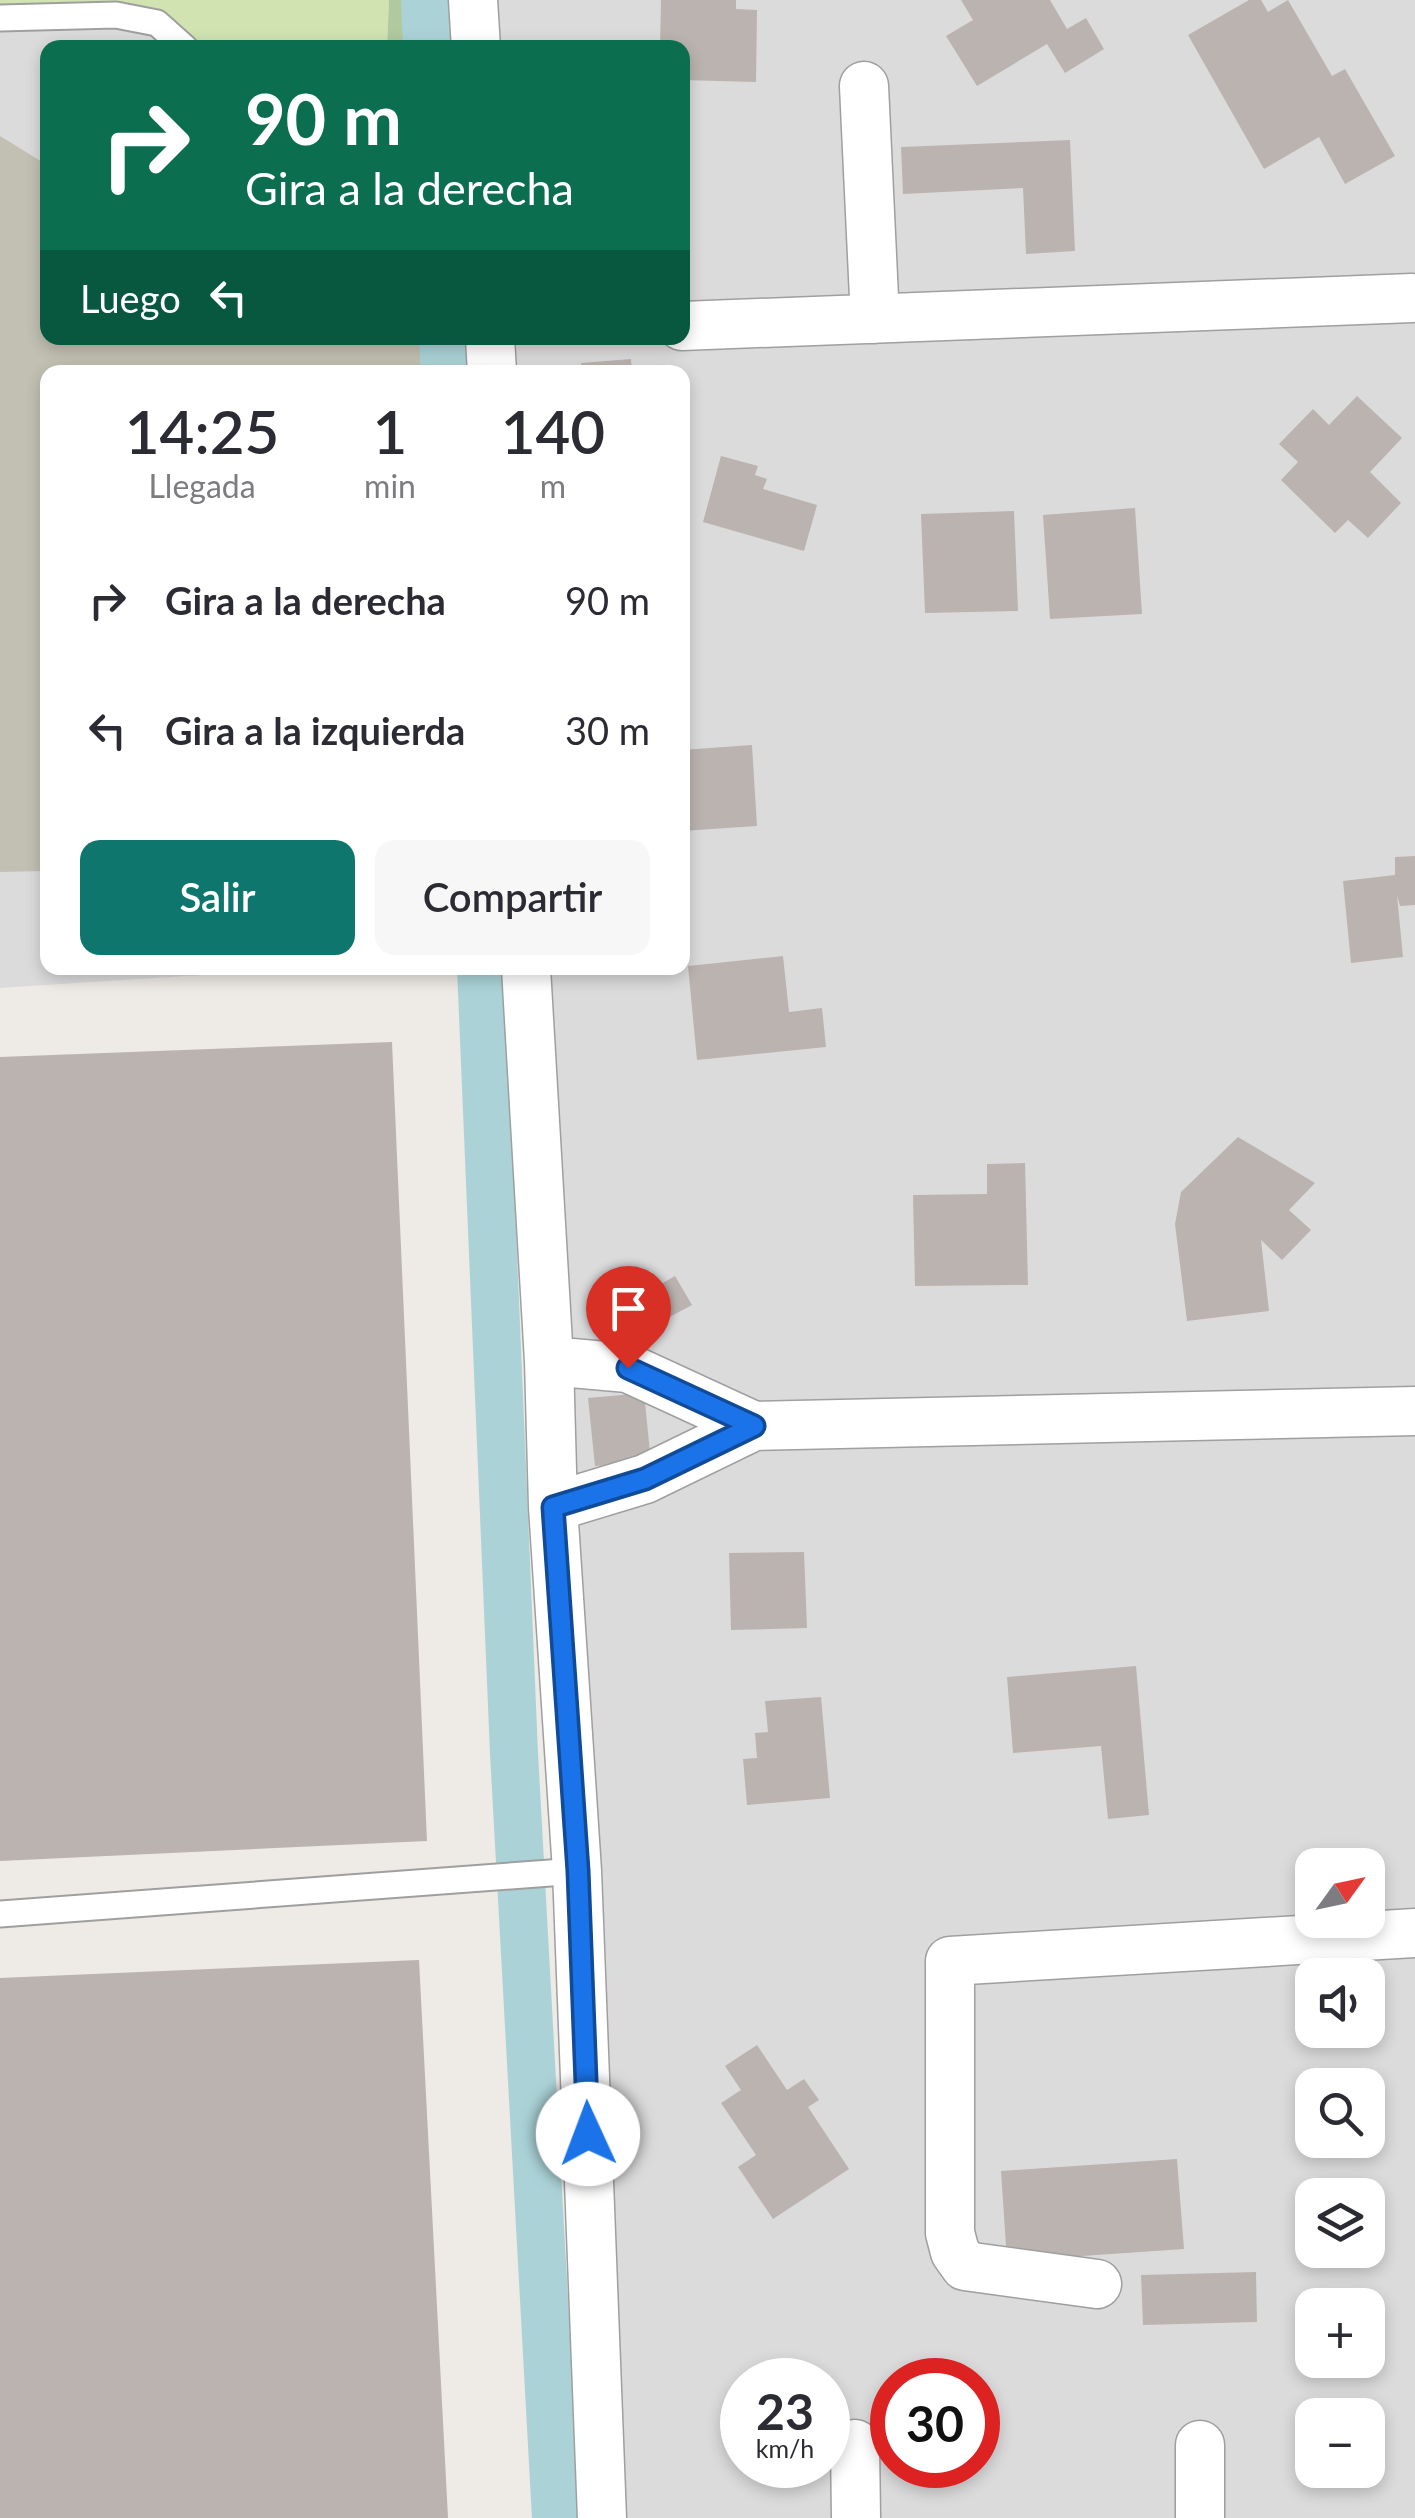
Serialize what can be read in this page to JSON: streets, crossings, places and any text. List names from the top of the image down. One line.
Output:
{"north":"top right","page":{"turn":["90 m","Gira a la derecha"],"then":"Luego","eta":["14:25","Llegada","1","min","140","m"],"list":[{"name":"Gira a la derecha","value":"90 m"},{"name":"Gira a la izquierda","value":"30 m"}],"buttons":["Salir","Compartir"],"map_buttons":["+","−"],"speed":"23 km/h","limit":"30"}}
